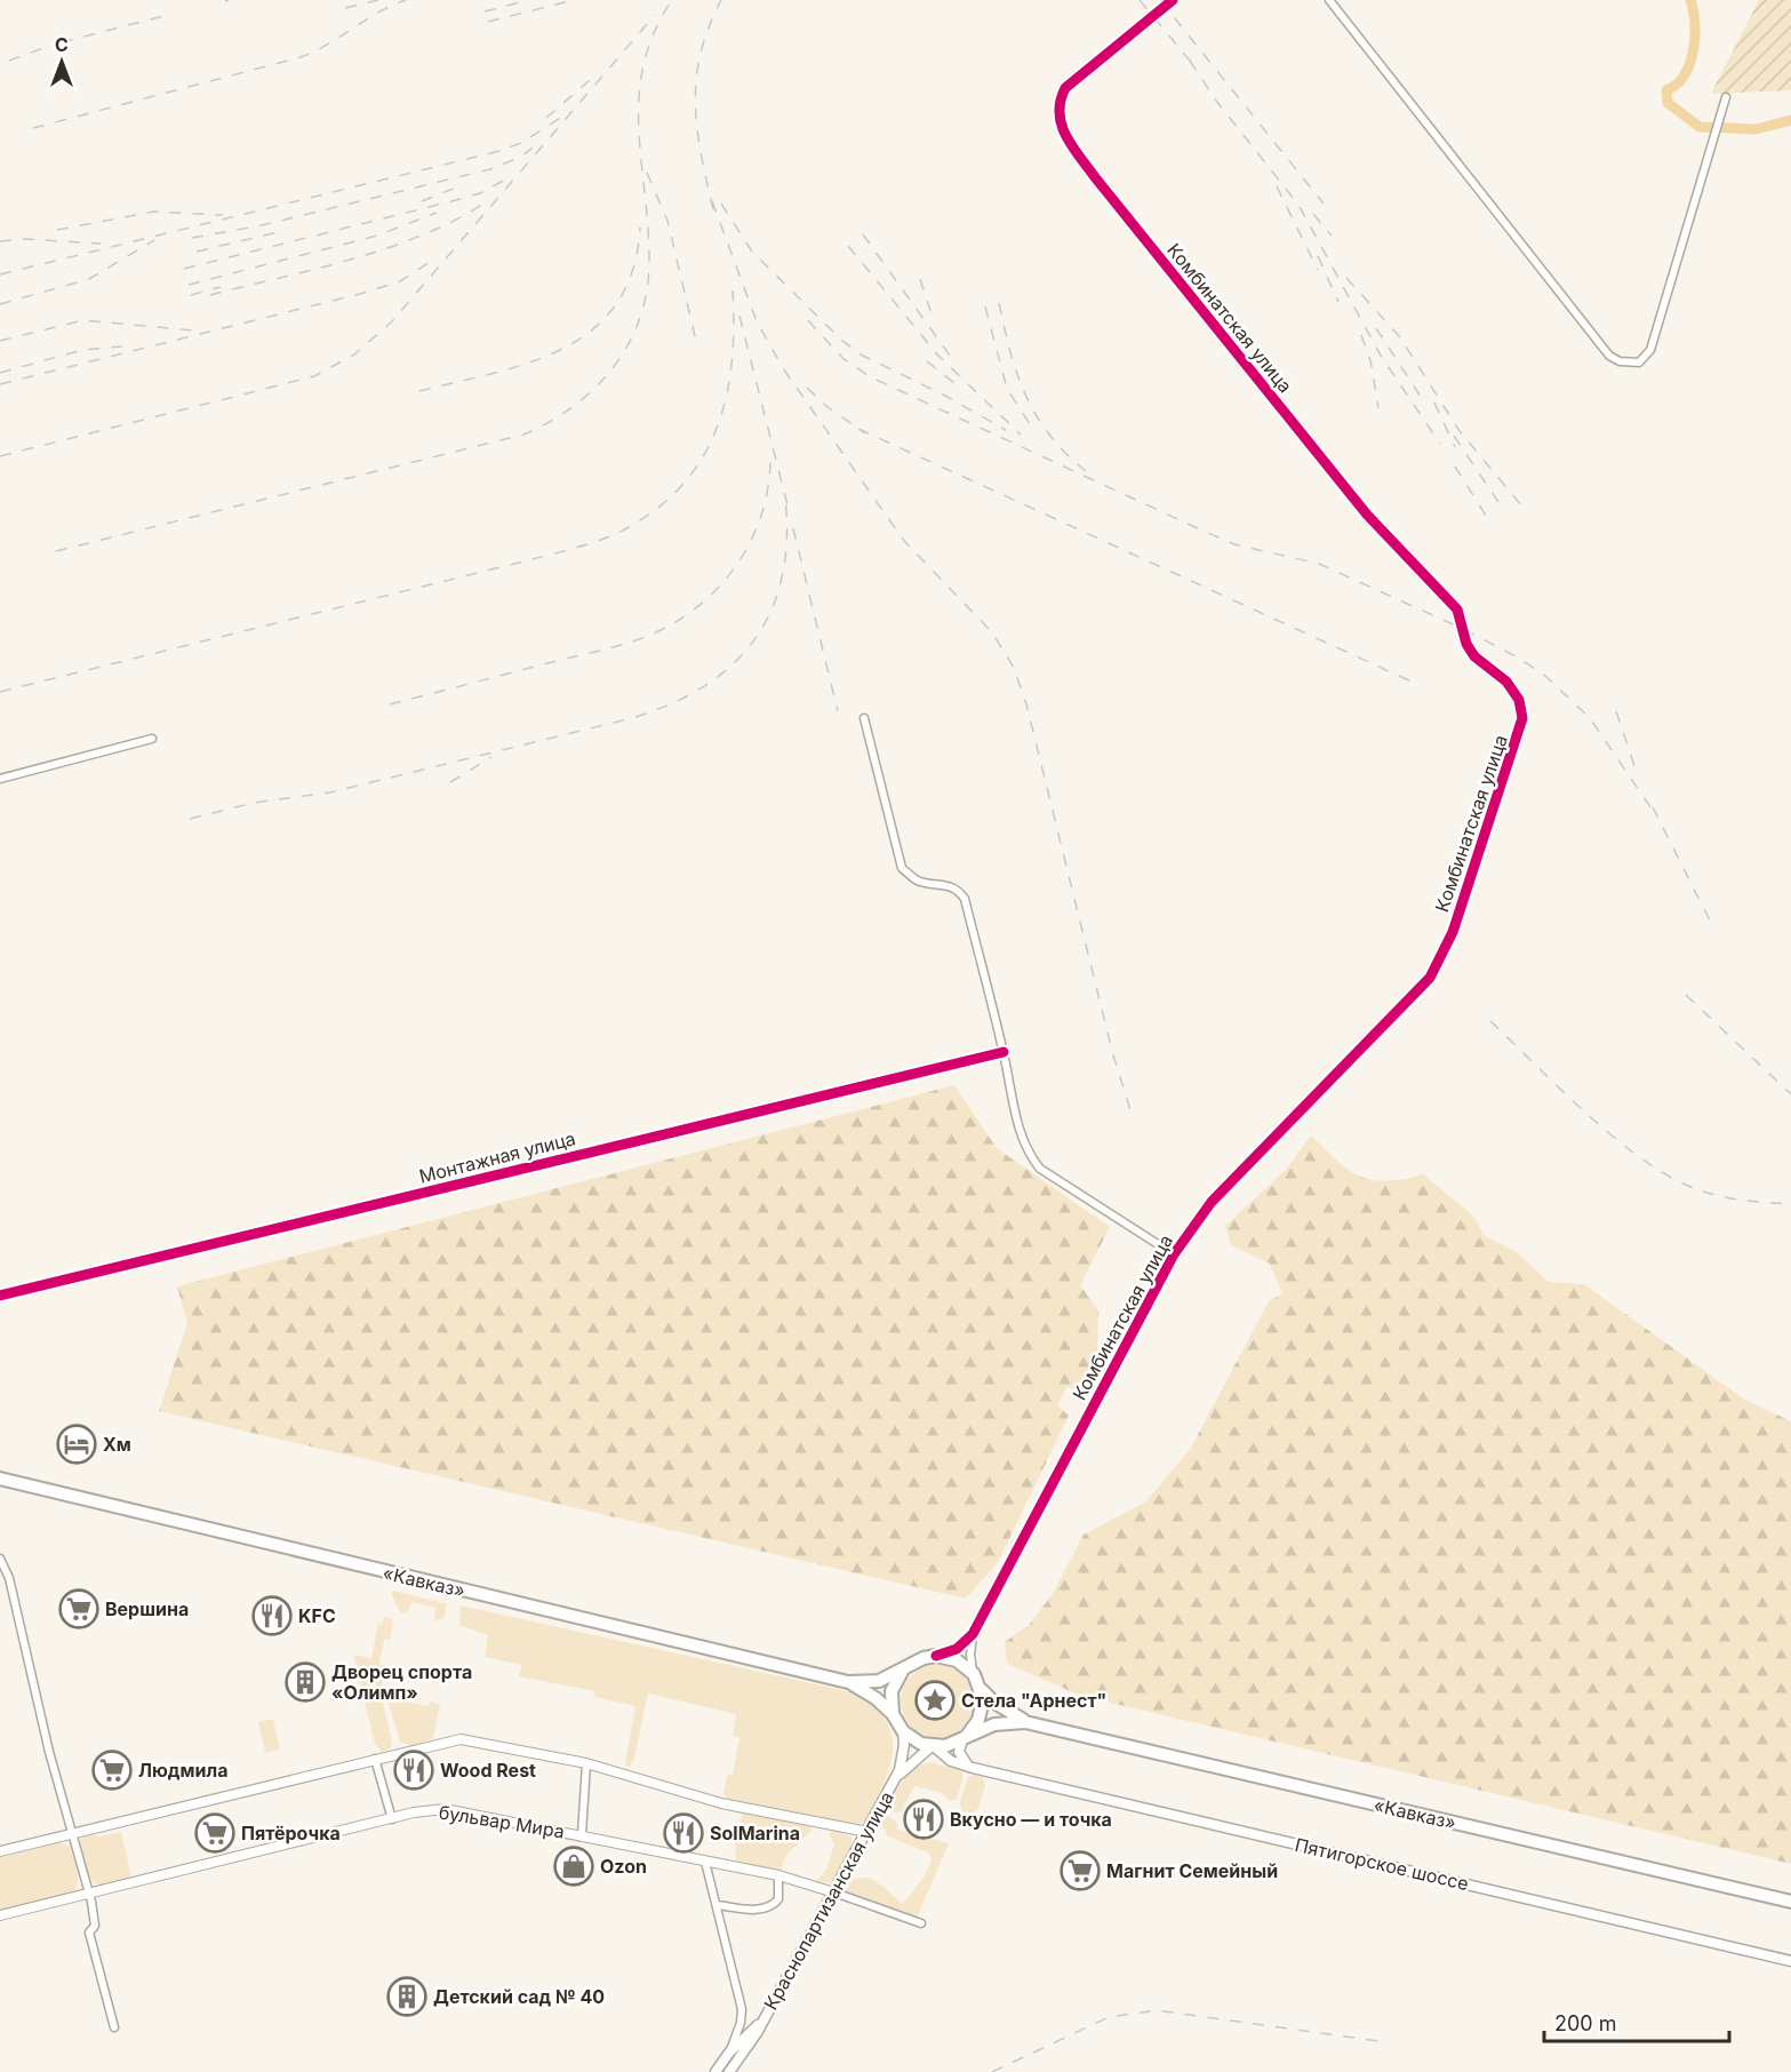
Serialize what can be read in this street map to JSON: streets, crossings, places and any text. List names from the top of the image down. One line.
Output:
{"streets":{"highway":["«Кавказ»"],"main road":["Пятигорское шоссе","Краснопартизанская улица"],"street":["Комбинатская улица","Монтажная улица","бульвар Мира"]},"crossings":[["Комбинатская улица","«Кавказ»"],["Комбинатская улица","Пятигорское шоссе"],["Комбинатская улица","Краснопартизанская улица"],["«Кавказ»","Пятигорское шоссе"],["«Кавказ»","Краснопартизанская улица"],["бульвар Мира","Краснопартизанская улица"],["Пятигорское шоссе","Краснопартизанская улица"]],"places":{"hotel":["Хм"],"supermarket":["Вершина","Людмила","Пятёрочка","Магнит Семейный"],"restaurant":["KFC","Wood Rest","Вкусно — и точка","SolMarina"],"building":["Дворец спорта «Олимп»","Детский сад № 40"],"place":["Стела \"Арнест\""],"shop":["Ozon"]},"scale_bar":"200 m","north":"top"}
